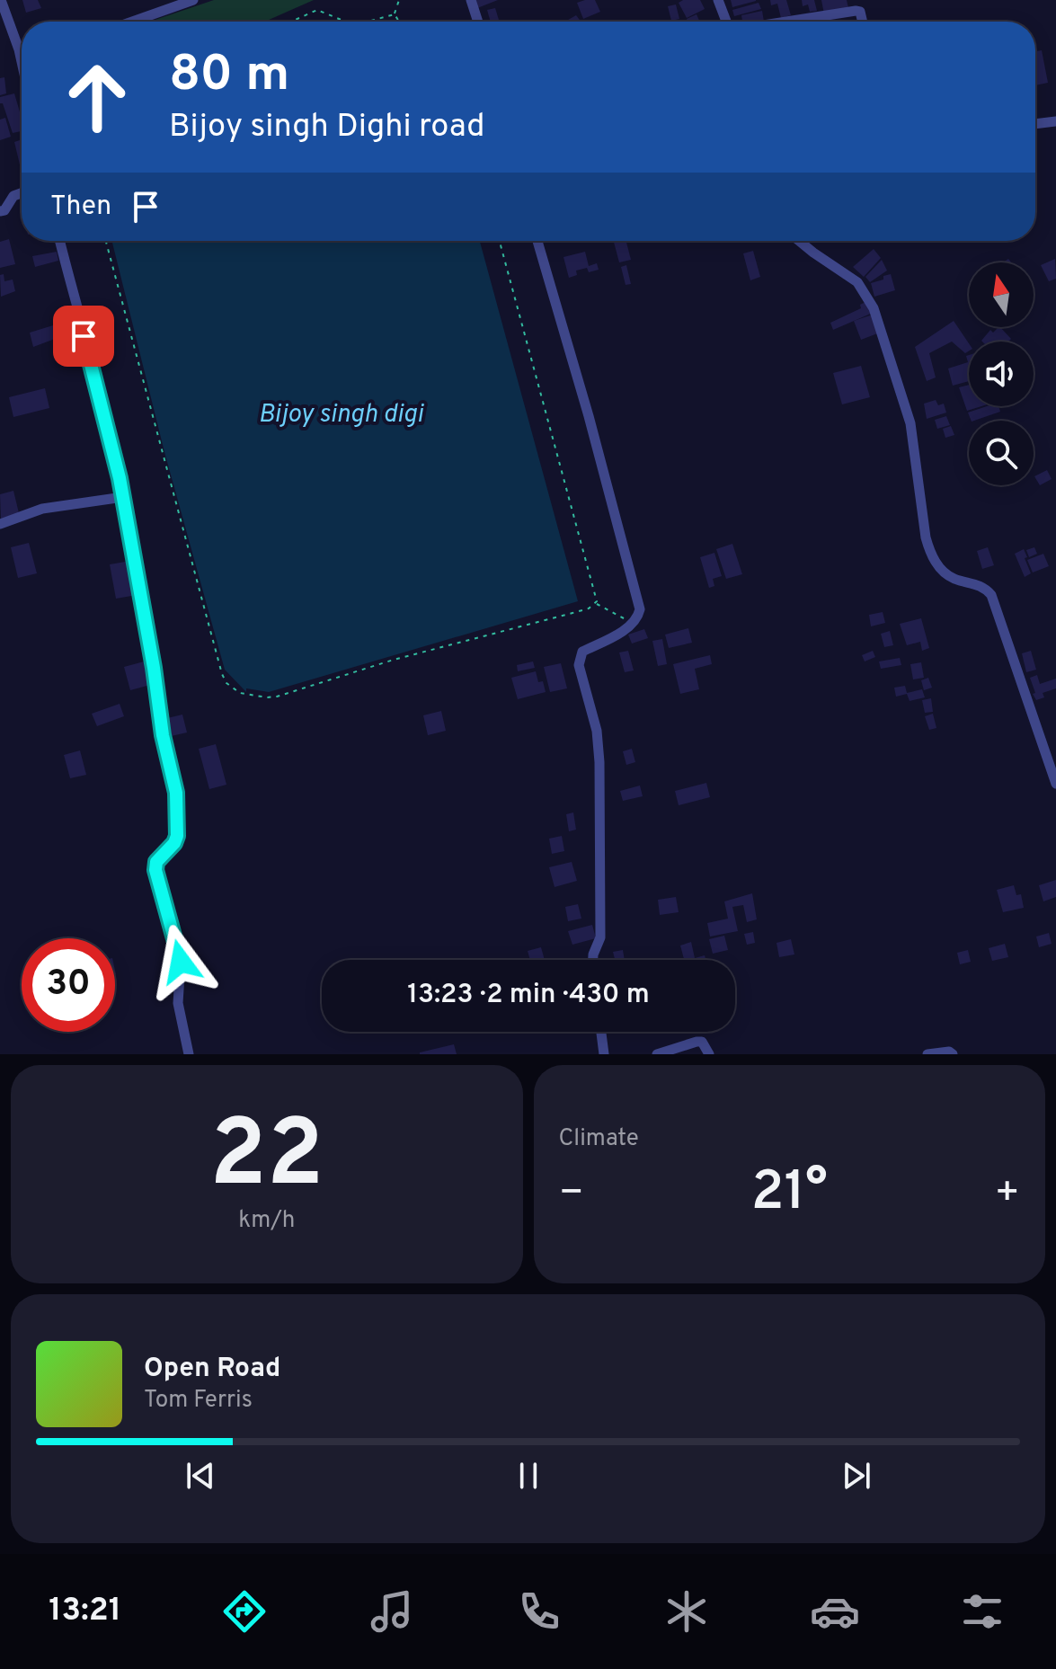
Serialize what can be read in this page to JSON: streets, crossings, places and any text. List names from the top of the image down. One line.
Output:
{"water":["Bijoy singh digi"],"north":"top","page":{"turn":["80 m","Bijoy singh Dighi road"],"then":"Then","limit":"30","trip":"13:23 · 2 min · 430 m","tile":[["22","km/h"],"Climate"],"heat":["−","21°","+"],"song":["Open Road","Tom Ferris"],"tabs":"13:21"}}
